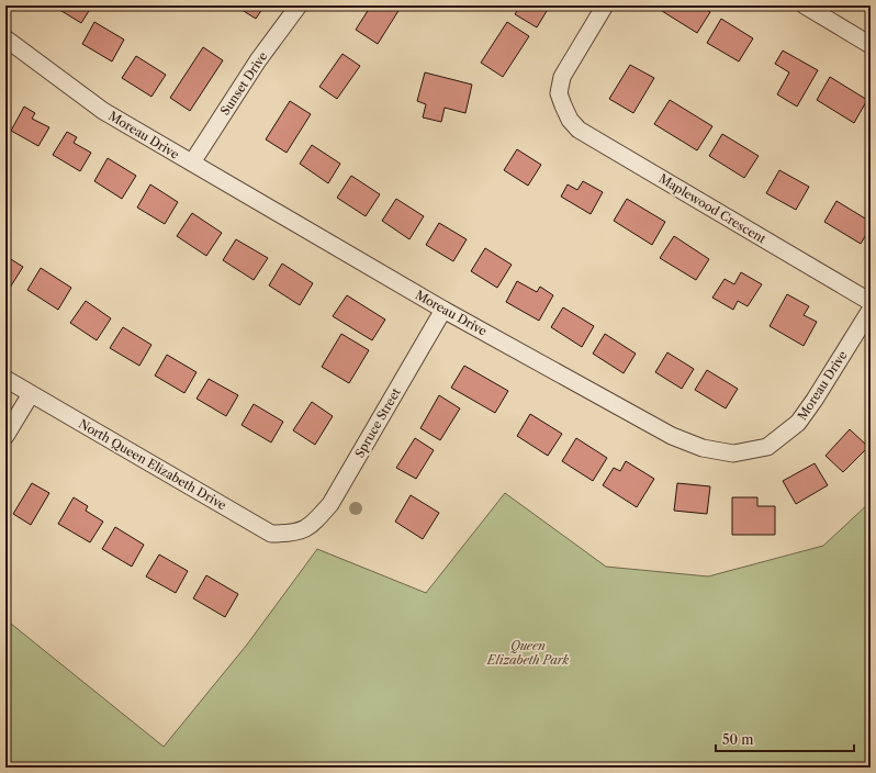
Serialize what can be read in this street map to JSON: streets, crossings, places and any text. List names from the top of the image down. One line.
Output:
{"streets":{"street":["Sunset Drive","Moreau Drive","Maplewood Crescent","Spruce Street","North Queen Elizabeth Drive"]},"crossings":[["Sunset Drive","Moreau Drive"],["Moreau Drive","Spruce Street"],["Spruce Street","North Queen Elizabeth Drive"]],"parks":["Queen Elizabeth Park"],"scale_bar":"50 m"}
